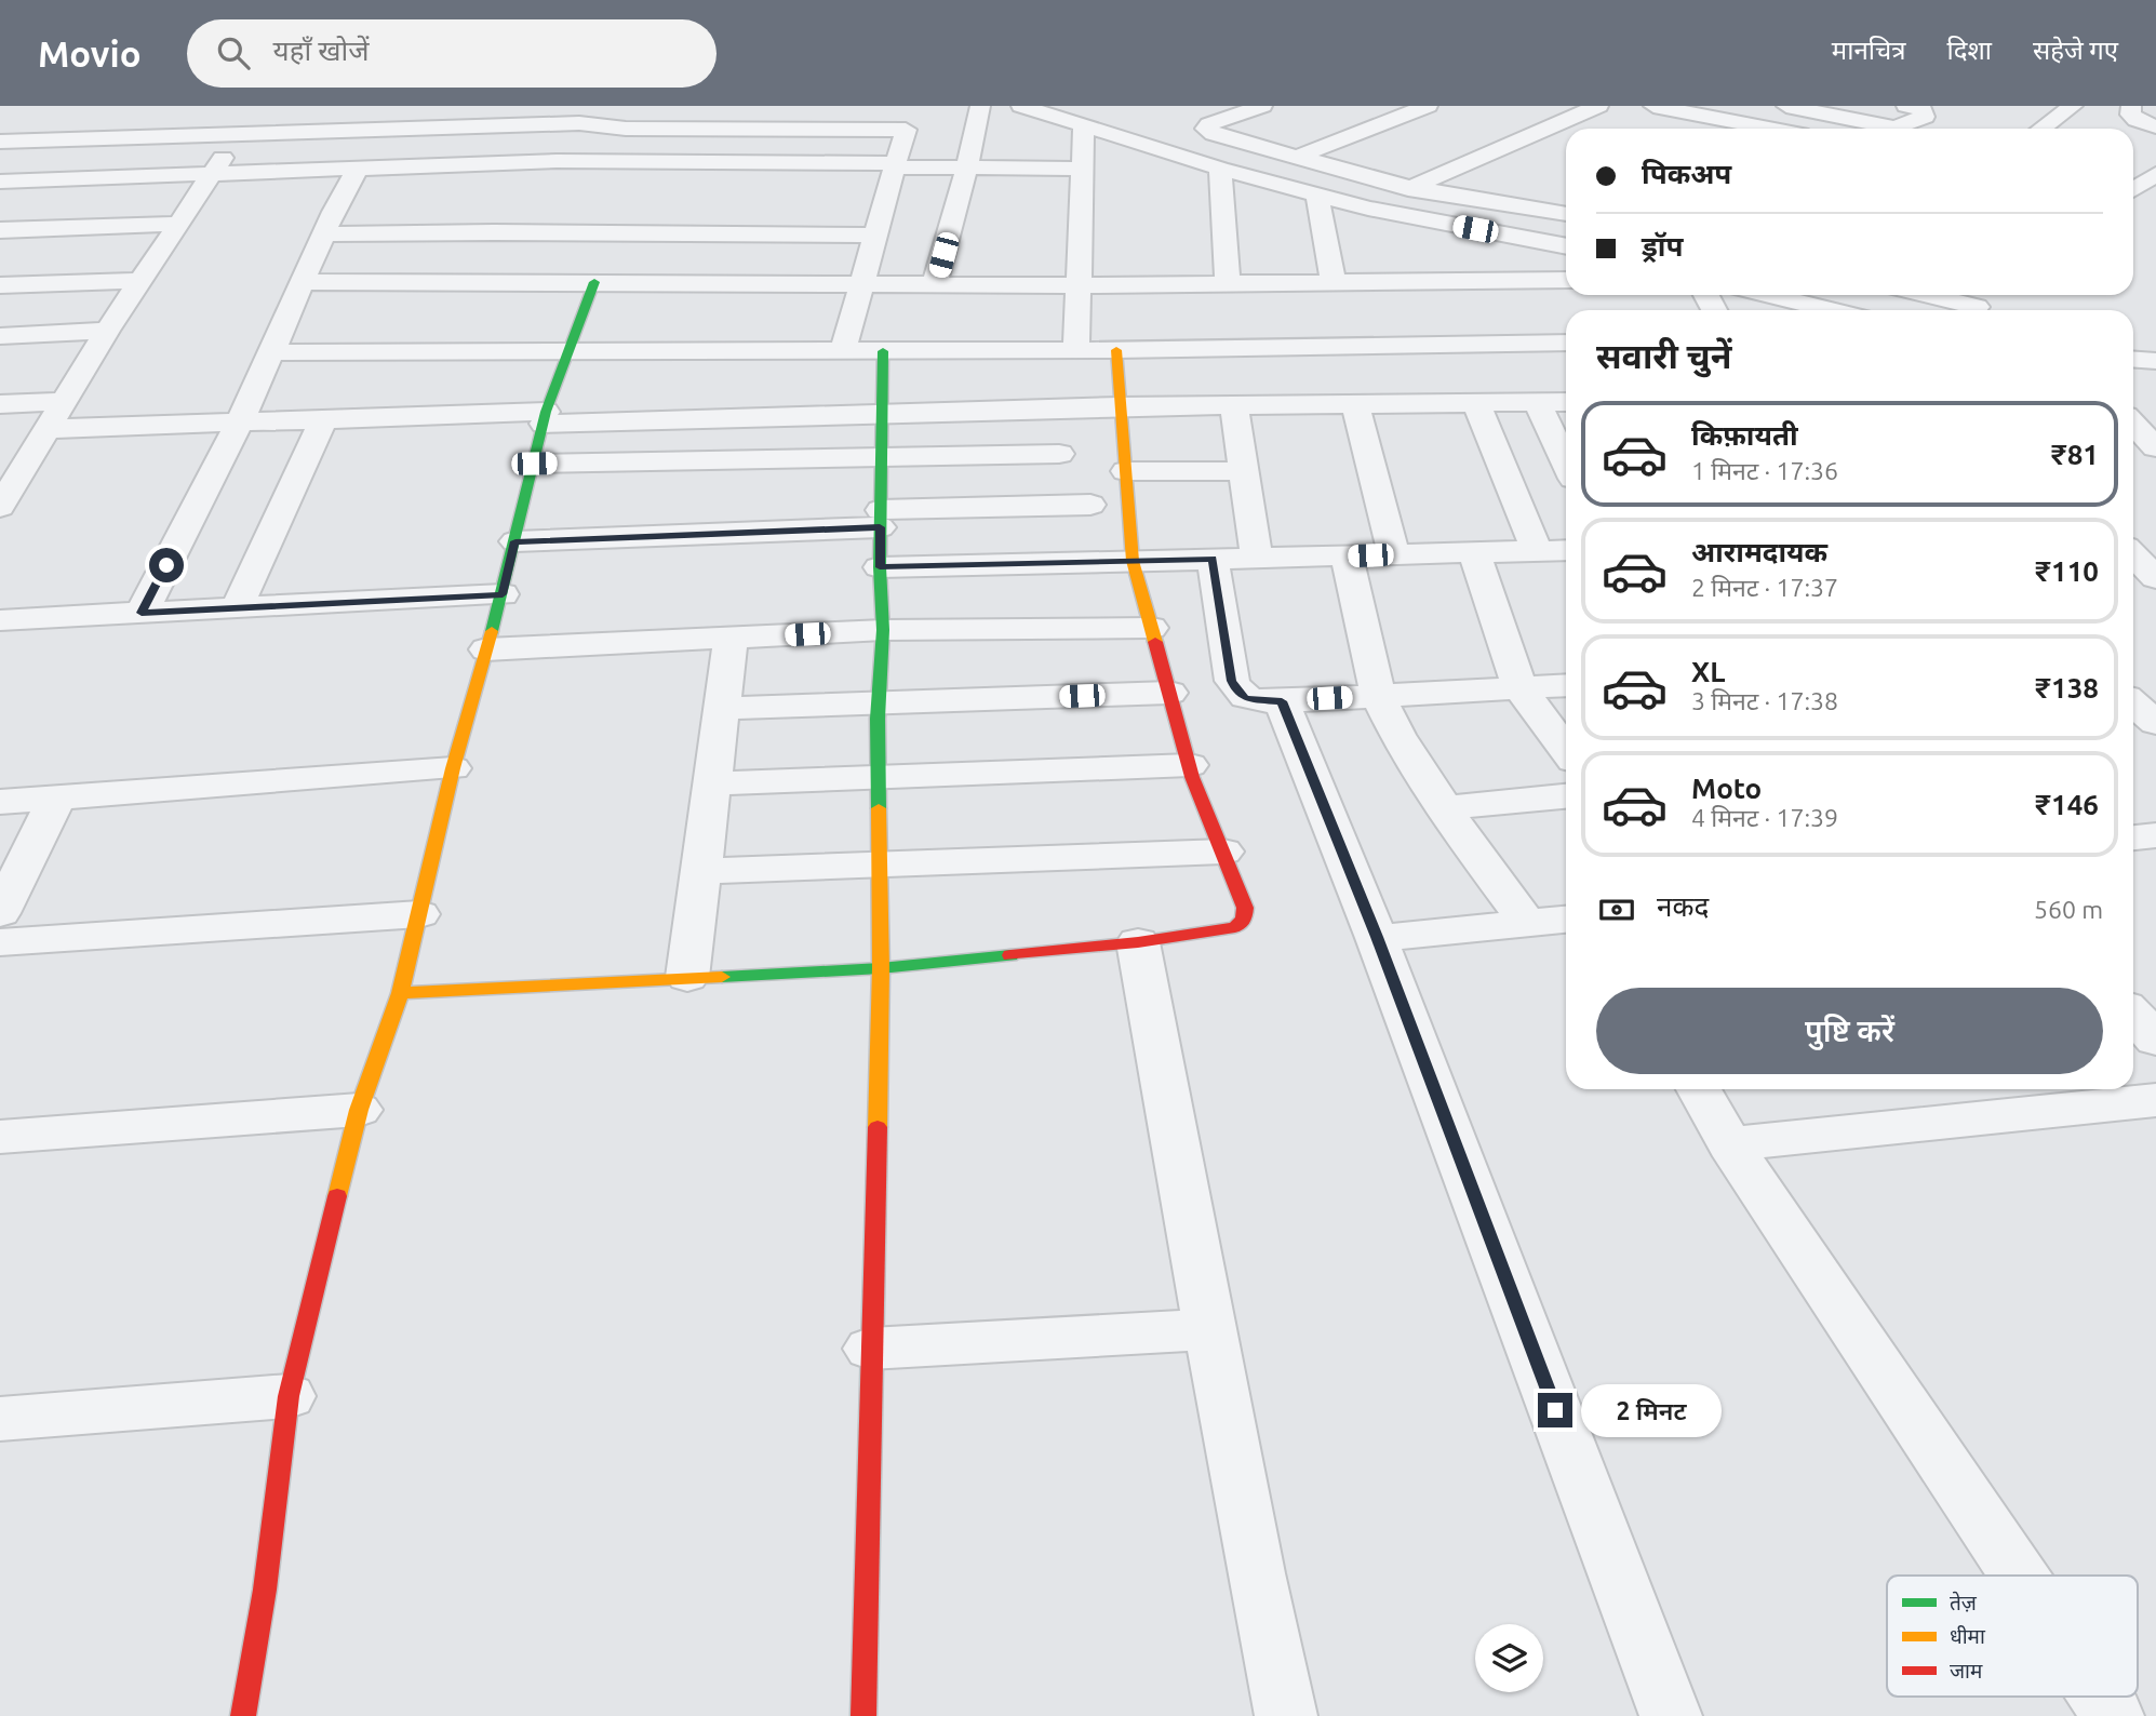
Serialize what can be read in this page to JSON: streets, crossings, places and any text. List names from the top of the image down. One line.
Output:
{"legend":["तेज़","धीमा","जाम"],"page":{"header":"Movio","search":"यहाँ खोजें","nav":["मानचित्र","दिशा","सहेजे गए"],"banner":["पिकअप","ड्रॉप"],"heading":"सवारी चुनें","list":[{"name":"किफ़ायती","note":"1 मिनट · 17:36","value":"₹81"},{"name":"आरामदायक","note":"2 मिनट · 17:37","value":"₹110"},{"name":"XL","note":"3 मिनट · 17:38","value":"₹138"},{"name":"Moto","note":"4 मिनट · 17:39","value":"₹146"}],"pay":["नकद","560 m"],"buttons":"पुष्टि करें","bubble":"2 मिनट"}}
